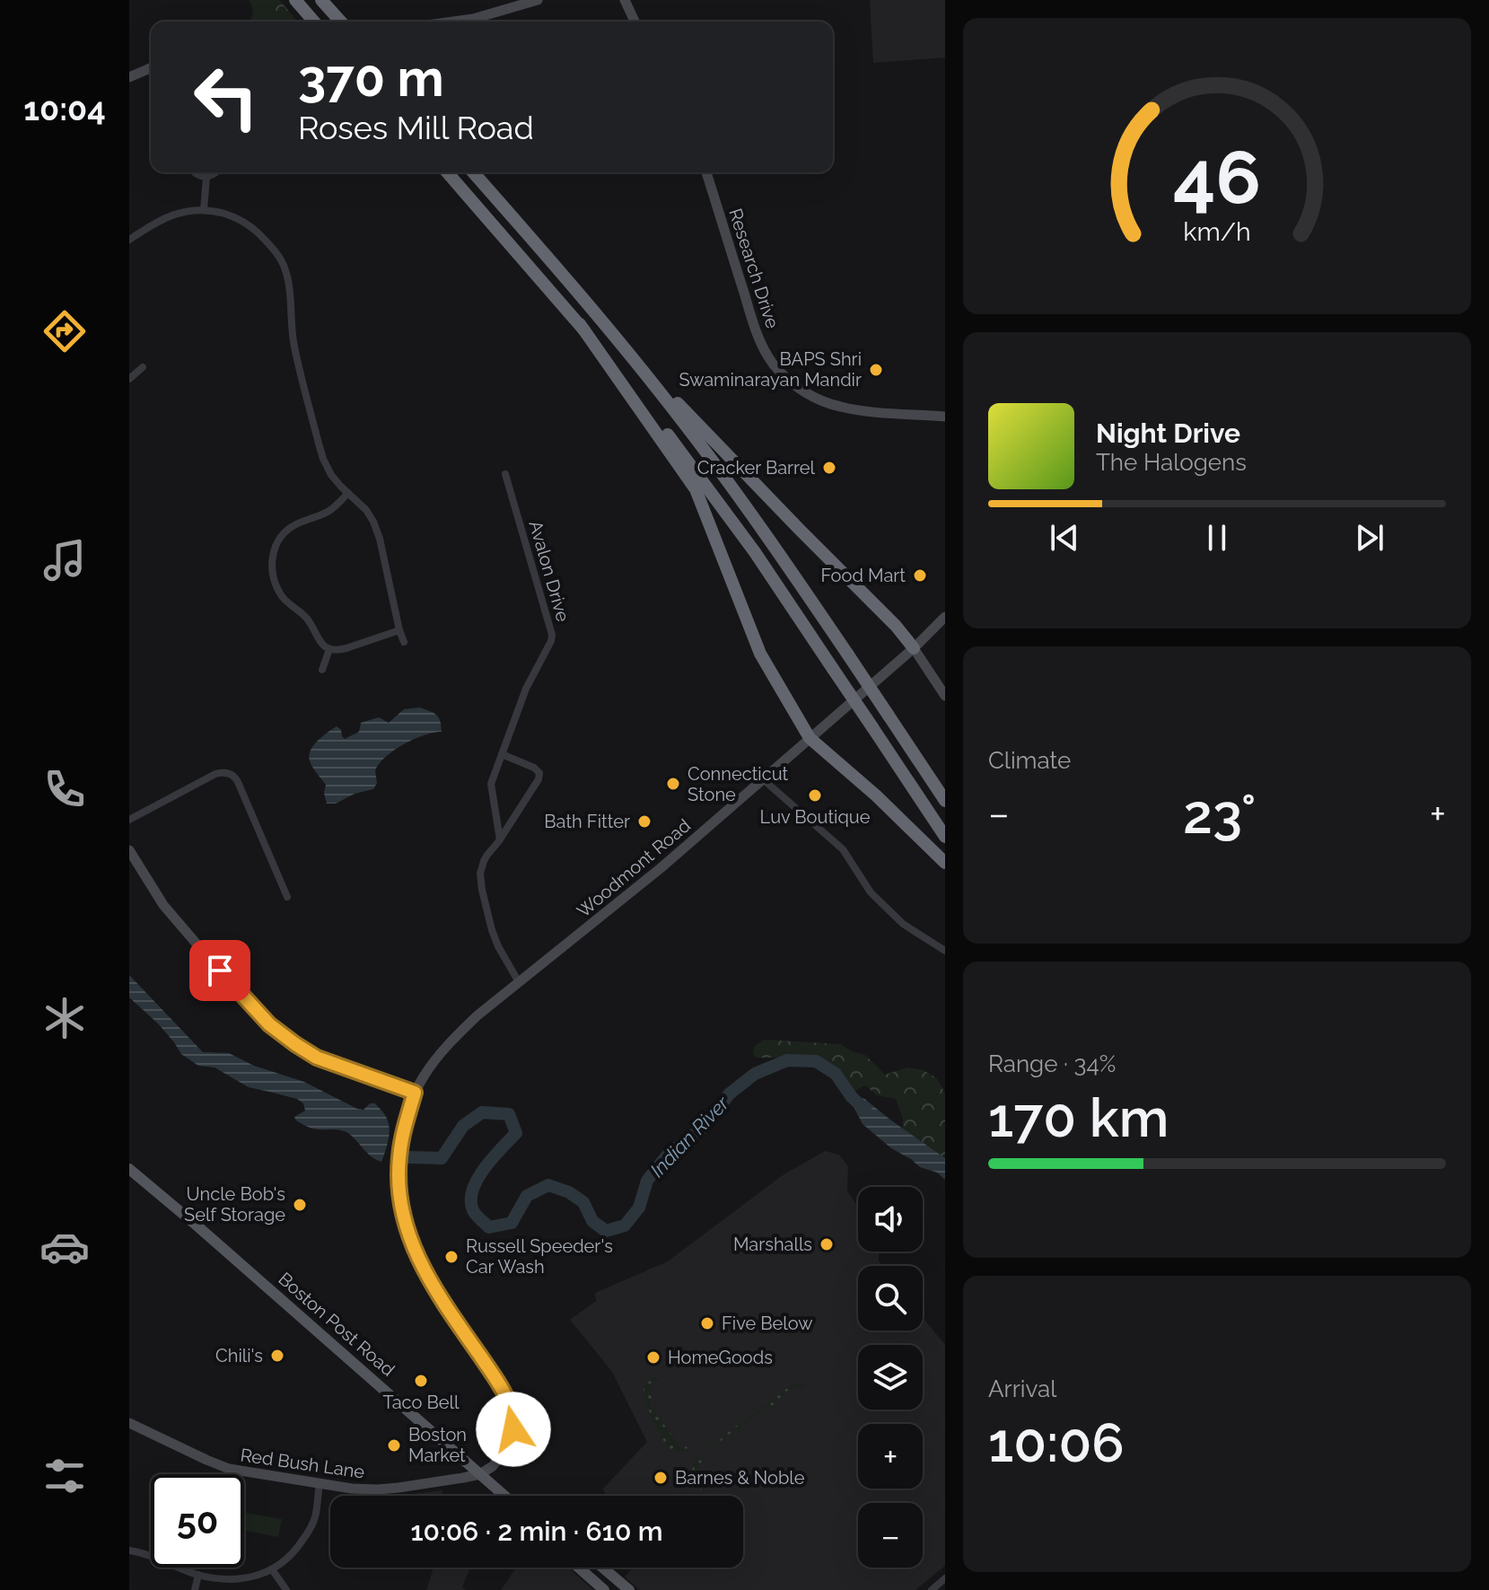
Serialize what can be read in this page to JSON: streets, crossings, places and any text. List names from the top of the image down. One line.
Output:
{"streets":{"main road":["Boston Post Road"],"street":["Research Drive","Avalon Drive","Woodmont Road","Red Bush Lane"]},"crossings":[["Woodmont Road","Boston Post Road"],["Woodmont Road","Red Bush Lane"],["Boston Post Road","Red Bush Lane"]],"water":["Indian River"],"places":["BAPS Shri Swaminarayan Mandir","Cracker Barrel","Food Mart","Connecticut Stone","Luv Boutique","Bath Fitter","Uncle Bob's Self Storage","Marshalls","Russell Speeder's Car Wash","Five Below","Chili's","HomeGoods","Taco Bell","Boston Market","Barnes & Noble"],"page":{"tabs":"10:04","turn":["370 m","Roses Mill Road"],"song":["Night Drive","The Halogens"],"tile":["Climate",["Range · 34%","170 km"],["Arrival","10:06"]],"heat":["−","23°","+"],"map_buttons":["+","−"],"limit":"50","trip":"10:06 · 2 min · 610 m","gauge":["46","km/h"]}}
